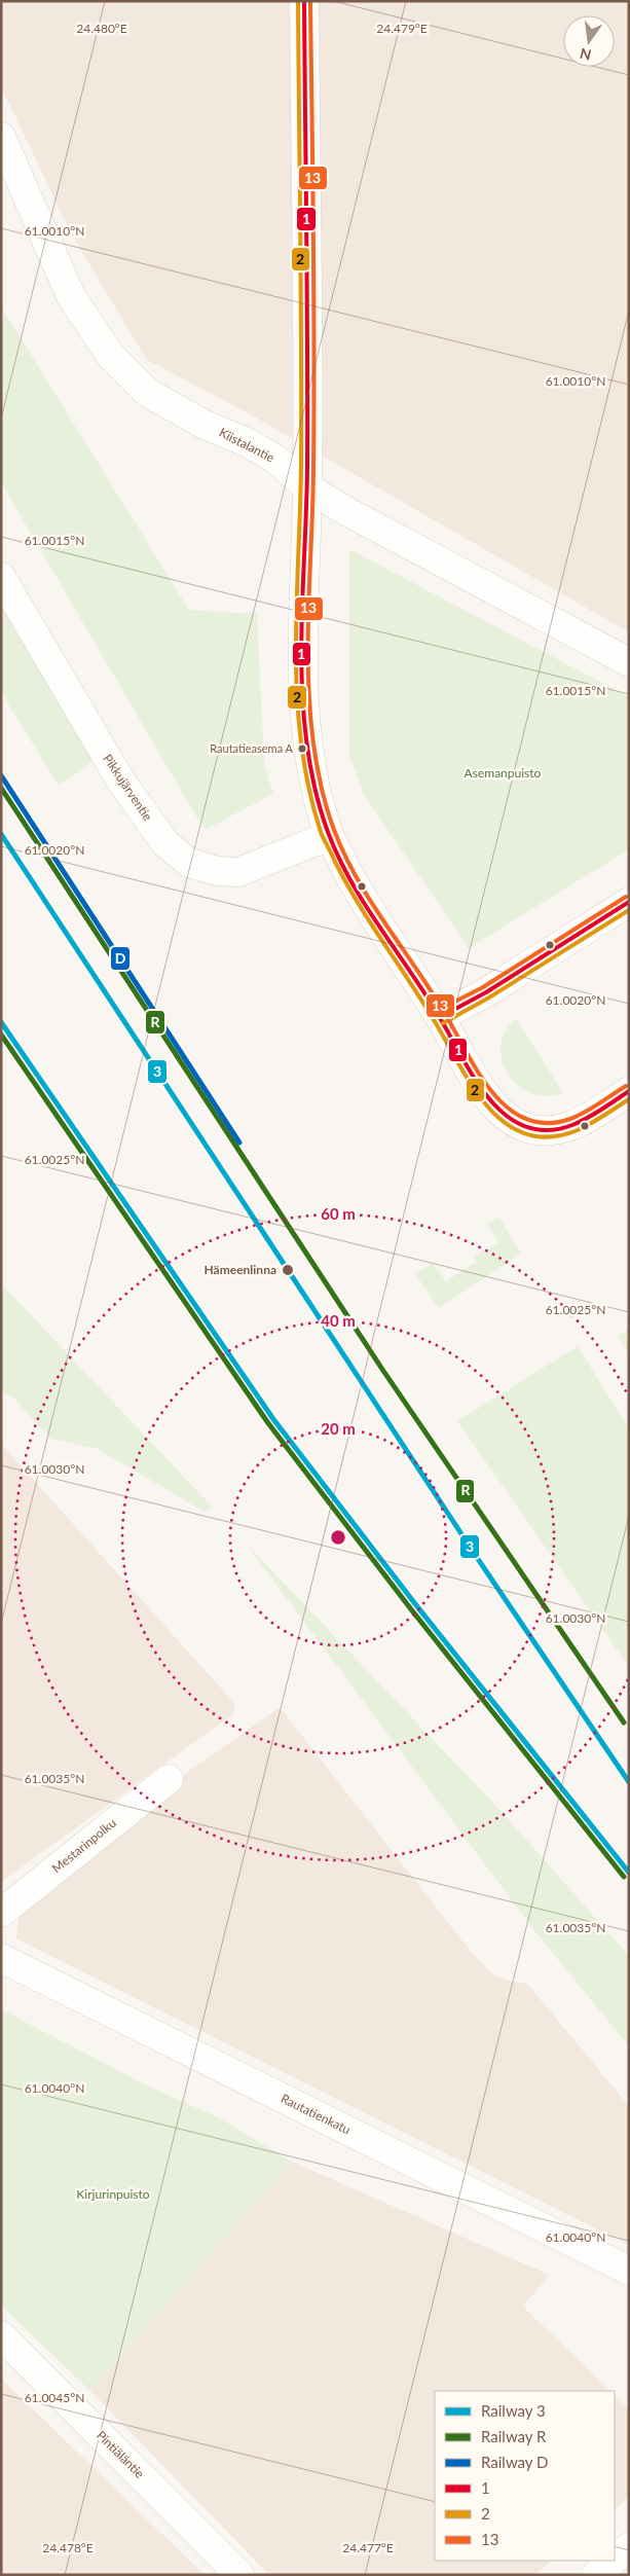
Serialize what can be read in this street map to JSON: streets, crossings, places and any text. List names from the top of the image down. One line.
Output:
{"streets":{"street":["Kiistalantie","Pikkujärventie","Mestarinpolku","Rautatienkatu","Pintiäläntie"]},"parks":["Asemanpuisto","Kirjurinpuisto"],"places":["Rautatieasema A","Hämeenlinna"],"lines":["transit line 1","transit line 2","transit line 13","rail line D","rail line R","rail line 3"],"legend":["Railway 3","Railway R","Railway D","1","2","13"],"north":"bottom","coordinates":["24.480°E","24.479°E","61.0010°N","61.0015°N","61.0020°N","61.0025°N","61.0030°N","61.0035°N","61.0040°N","61.0045°N","24.478°E","24.477°E"],"rings":["60 m","40 m","20 m"]}
